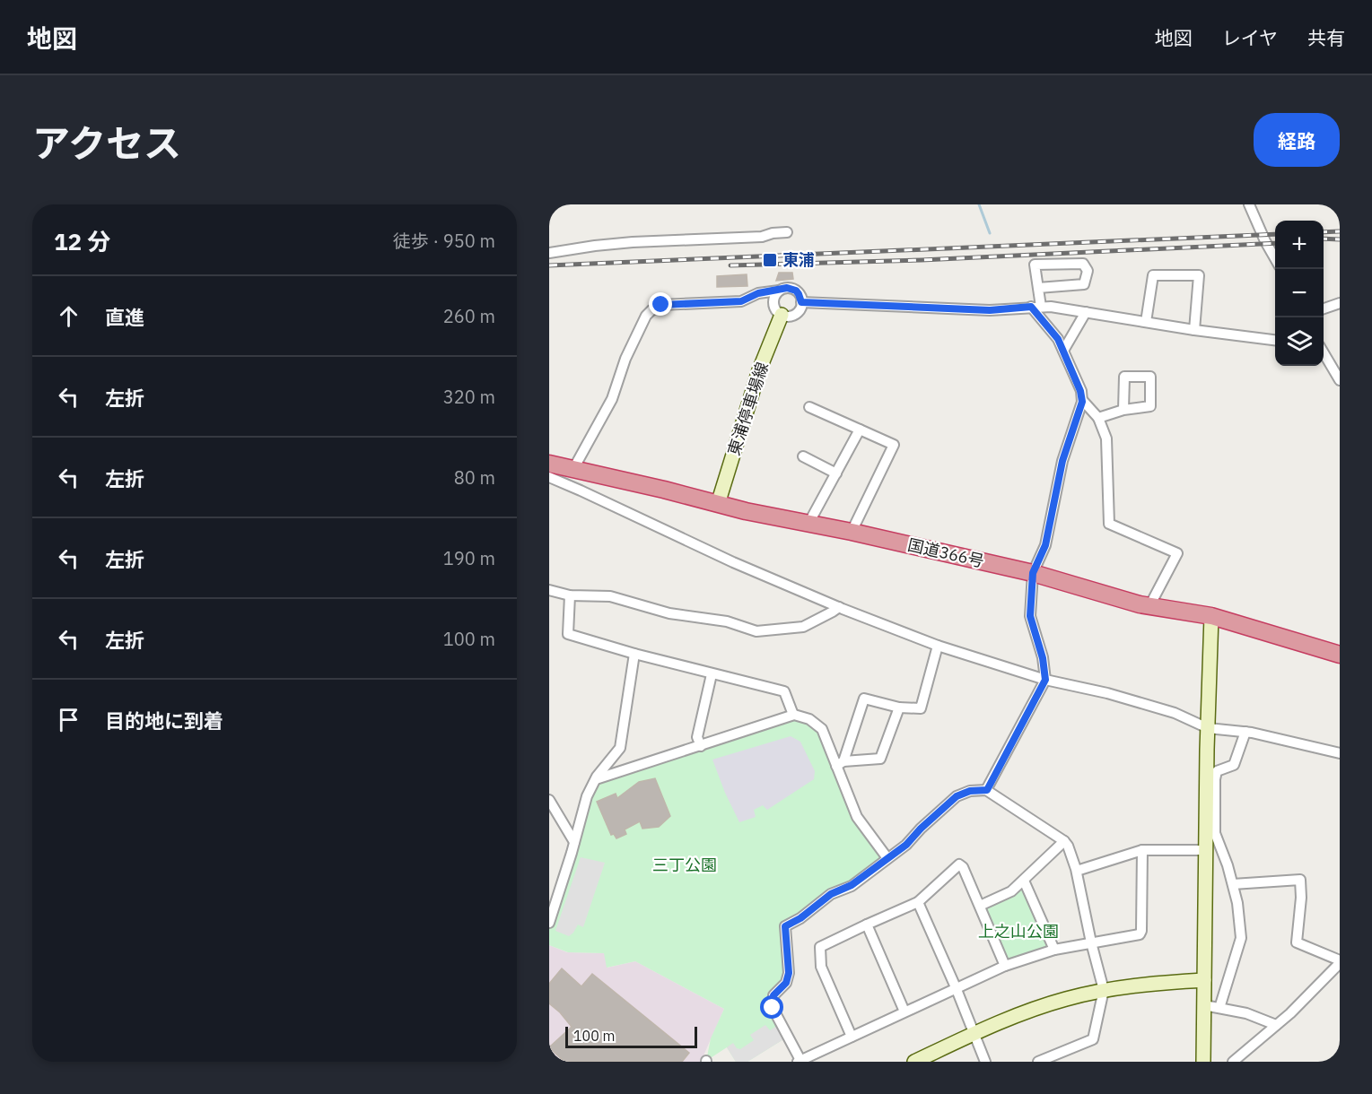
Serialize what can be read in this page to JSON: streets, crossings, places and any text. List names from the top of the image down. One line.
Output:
{"streets":{"highway":["国道366号"],"street":["東浦停車場線"]},"crossings":[["東浦停車場線","国道366号"]],"parks":["三丁公園","上之山公園"],"places":{"transit":["東浦"]},"scale_bar":"100 m","page":{"header":"地図","nav":["地図","レイヤ","共有"],"title":"アクセス","buttons":"経路","heading":["12 分","徒歩 · 950 m"],"map_buttons":["+","−"],"list":[["直進","260 m"],["左折","320 m"],["左折","80 m"],["左折","190 m"],["左折","100 m"],"目的地に到着"],"scale":"100 m"}}
